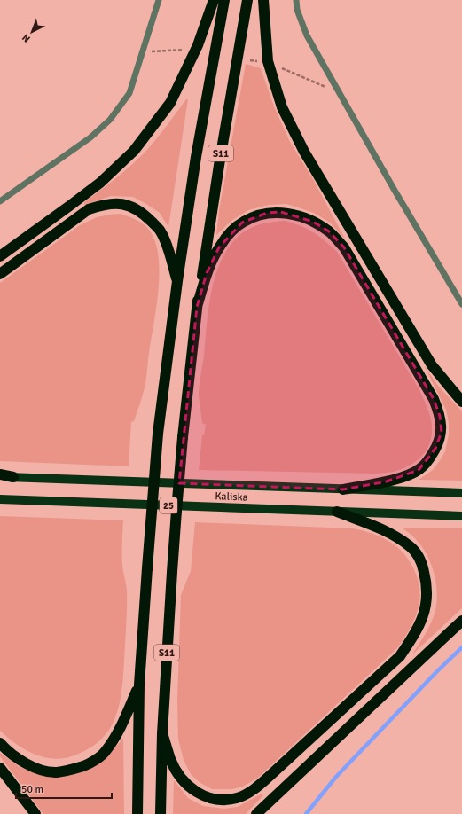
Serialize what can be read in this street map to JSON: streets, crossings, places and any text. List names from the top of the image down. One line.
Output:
{"streets":{"highway":["S11"],"main road":["Kaliska","25"]},"scale_bar":"50 m","north":"bottom left"}
